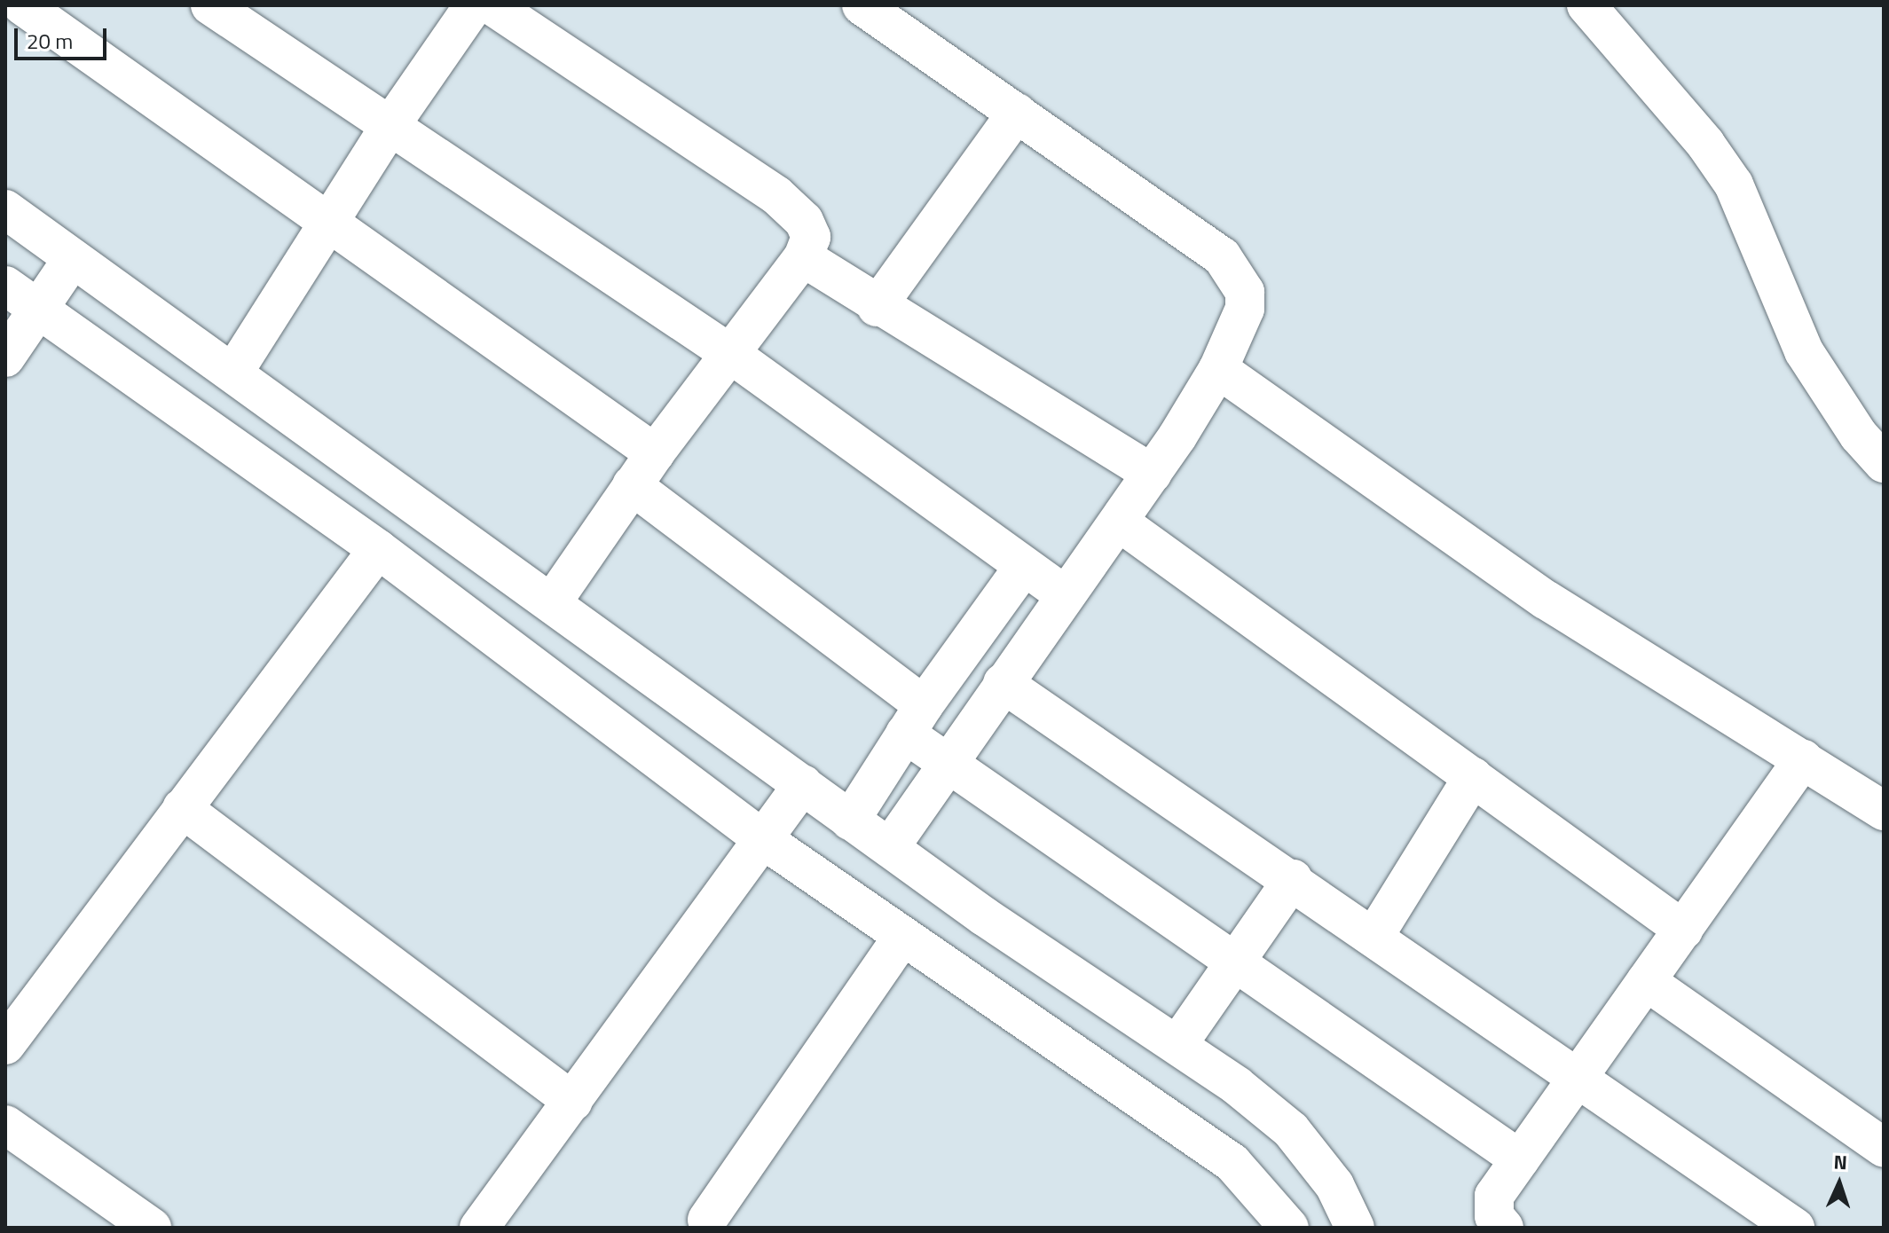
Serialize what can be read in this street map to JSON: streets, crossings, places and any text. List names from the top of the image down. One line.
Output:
{"scale_bar":"20 m","north":"top"}
